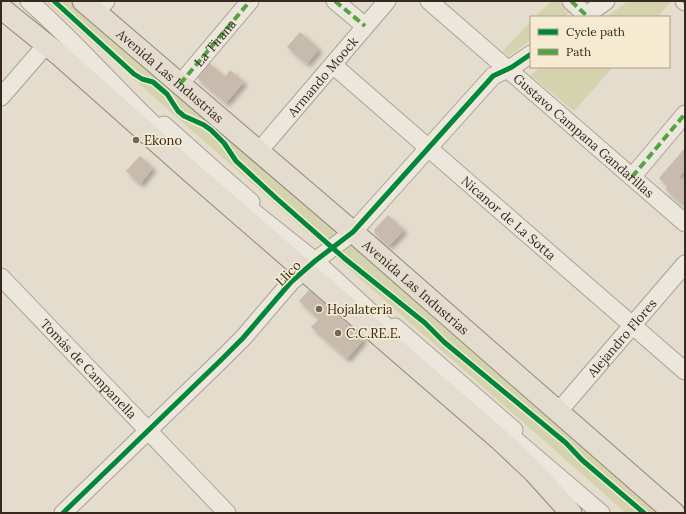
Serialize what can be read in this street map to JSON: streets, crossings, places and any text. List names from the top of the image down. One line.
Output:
{"streets":{"main road":["Avenida Las Industrias"],"street":["La Tirana","Armando Moock","Gustavo Campana Gandarillas","Nicanor de La Sotta","Llico","Alejandro Flores","Tomás de Campanella"]},"crossings":[["La Tirana","Avenida Las Industrias"],["Avenida Las Industrias","Armando Moock"],["Avenida Las Industrias","Llico"],["Avenida Las Industrias","Alejandro Flores"],["Armando Moock","Nicanor de La Sotta"],["Gustavo Campana Gandarillas","Llico"],["Nicanor de La Sotta","Llico"],["Nicanor de La Sotta","Alejandro Flores"],["Llico","Tomás de Campanella"]],"places":["Ekono","Hojalateria","C.C.RE.E."],"legend":["Cycle path","Path"]}
